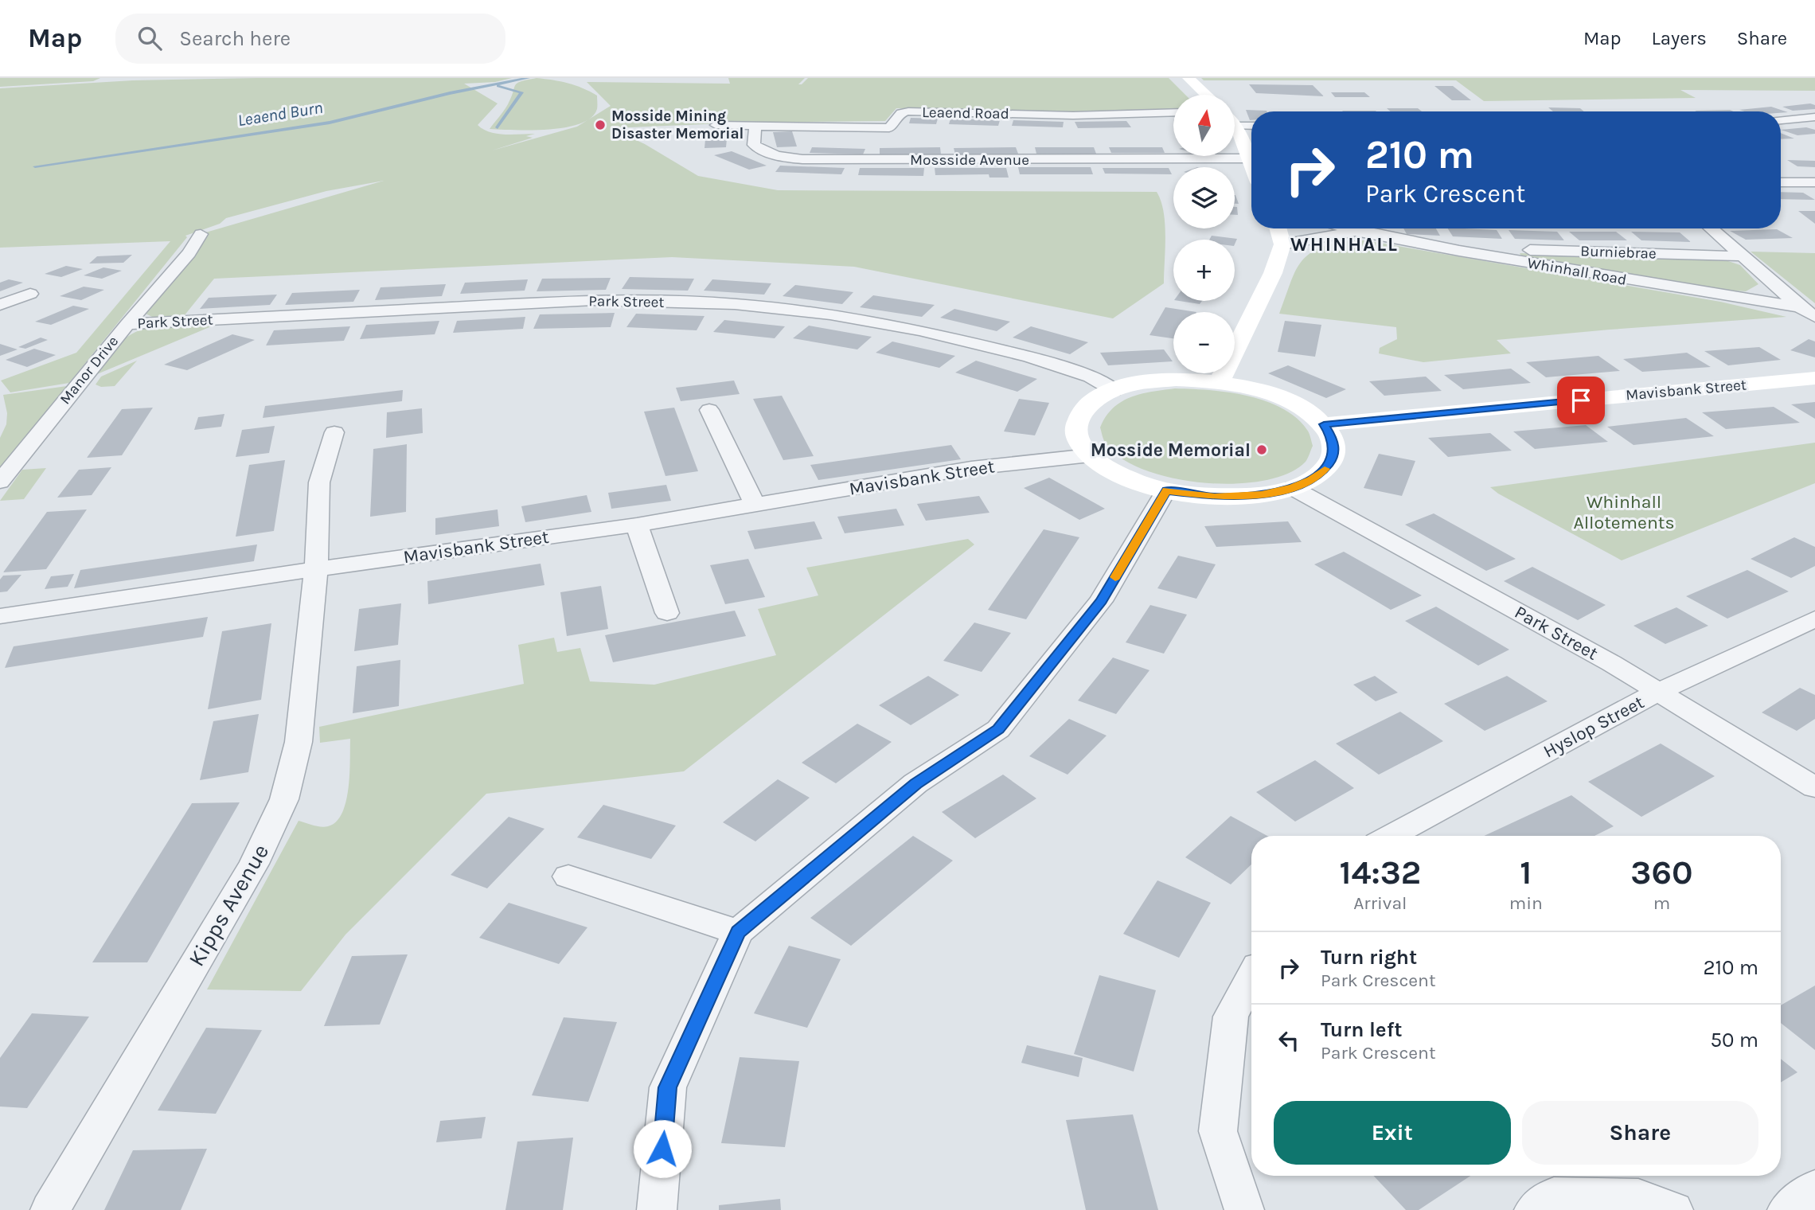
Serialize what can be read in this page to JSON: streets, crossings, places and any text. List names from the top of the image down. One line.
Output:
{"streets":{"street":["Leaend Road","Mossside Avenue","Burniebrae","Whinhall Road","Park Street","Manor Drive","Mavisbank Street","Hyslop Street","Kipps Avenue"]},"crossings":[["Leaend Road","Mossside Avenue"],["Burniebrae","Whinhall Road"],["Park Street","Manor Drive"],["Park Street","Hyslop Street"],["Mavisbank Street","Kipps Avenue"]],"districts":["WHINHALL"],"water":["Leaend Burn"],"parks":["Whinhall Allotements"],"places":["Mosside Mining Disaster Memorial","Mosside Memorial"],"north":"top","page":{"header":"Map","search":"Search here","nav":["Map","Layers","Share"],"map_buttons":["+","−"],"turn":["210 m","Park Crescent"],"eta":["14:32","Arrival","1","min","360","m"],"list":[{"name":"Turn right","note":"Park Crescent","value":"210 m"},{"name":"Turn left","note":"Park Crescent","value":"50 m"}],"buttons":["Exit","Share"]}}
